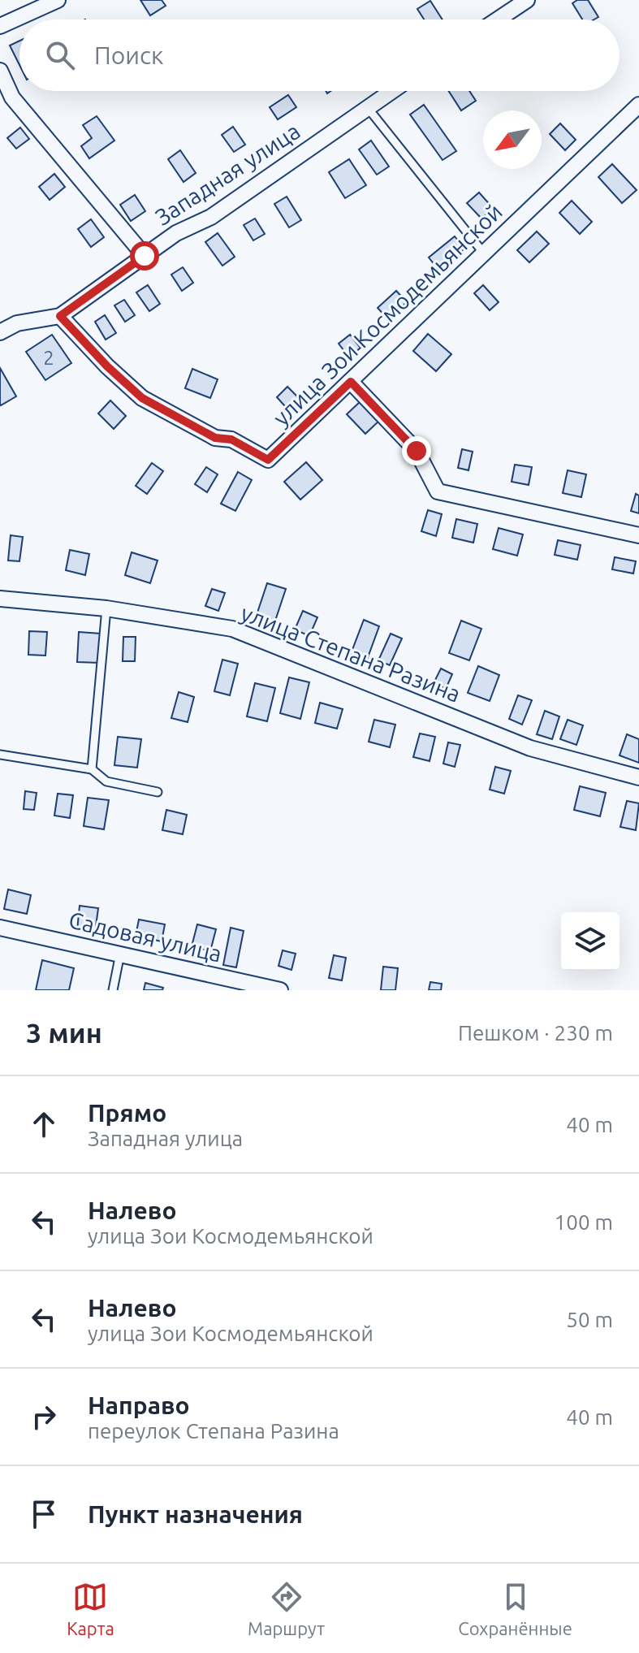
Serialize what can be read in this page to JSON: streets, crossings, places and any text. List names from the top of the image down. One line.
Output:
{"streets":{"street":["Западная улица","улица Зои Космодемьянской","улица Степана Разина","Садовая улица"]},"crossings":[["Западная улица","улица Зои Космодемьянской"]],"house_numbers":["2"],"north":"bottom left","page":{"search":"Поиск","heading":["3 мин","Пешком · 230 m"],"list":[["Прямо","Западная улица","40 m"],["Налево","улица Зои Космодемьянской","100 m"],["Налево","улица Зои Космодемьянской","50 m"],["Направо","переулок Степана Разина","40 m"],"Пункт назначения"],"nav":["Карта","Маршрут","Сохранённые"]}}
